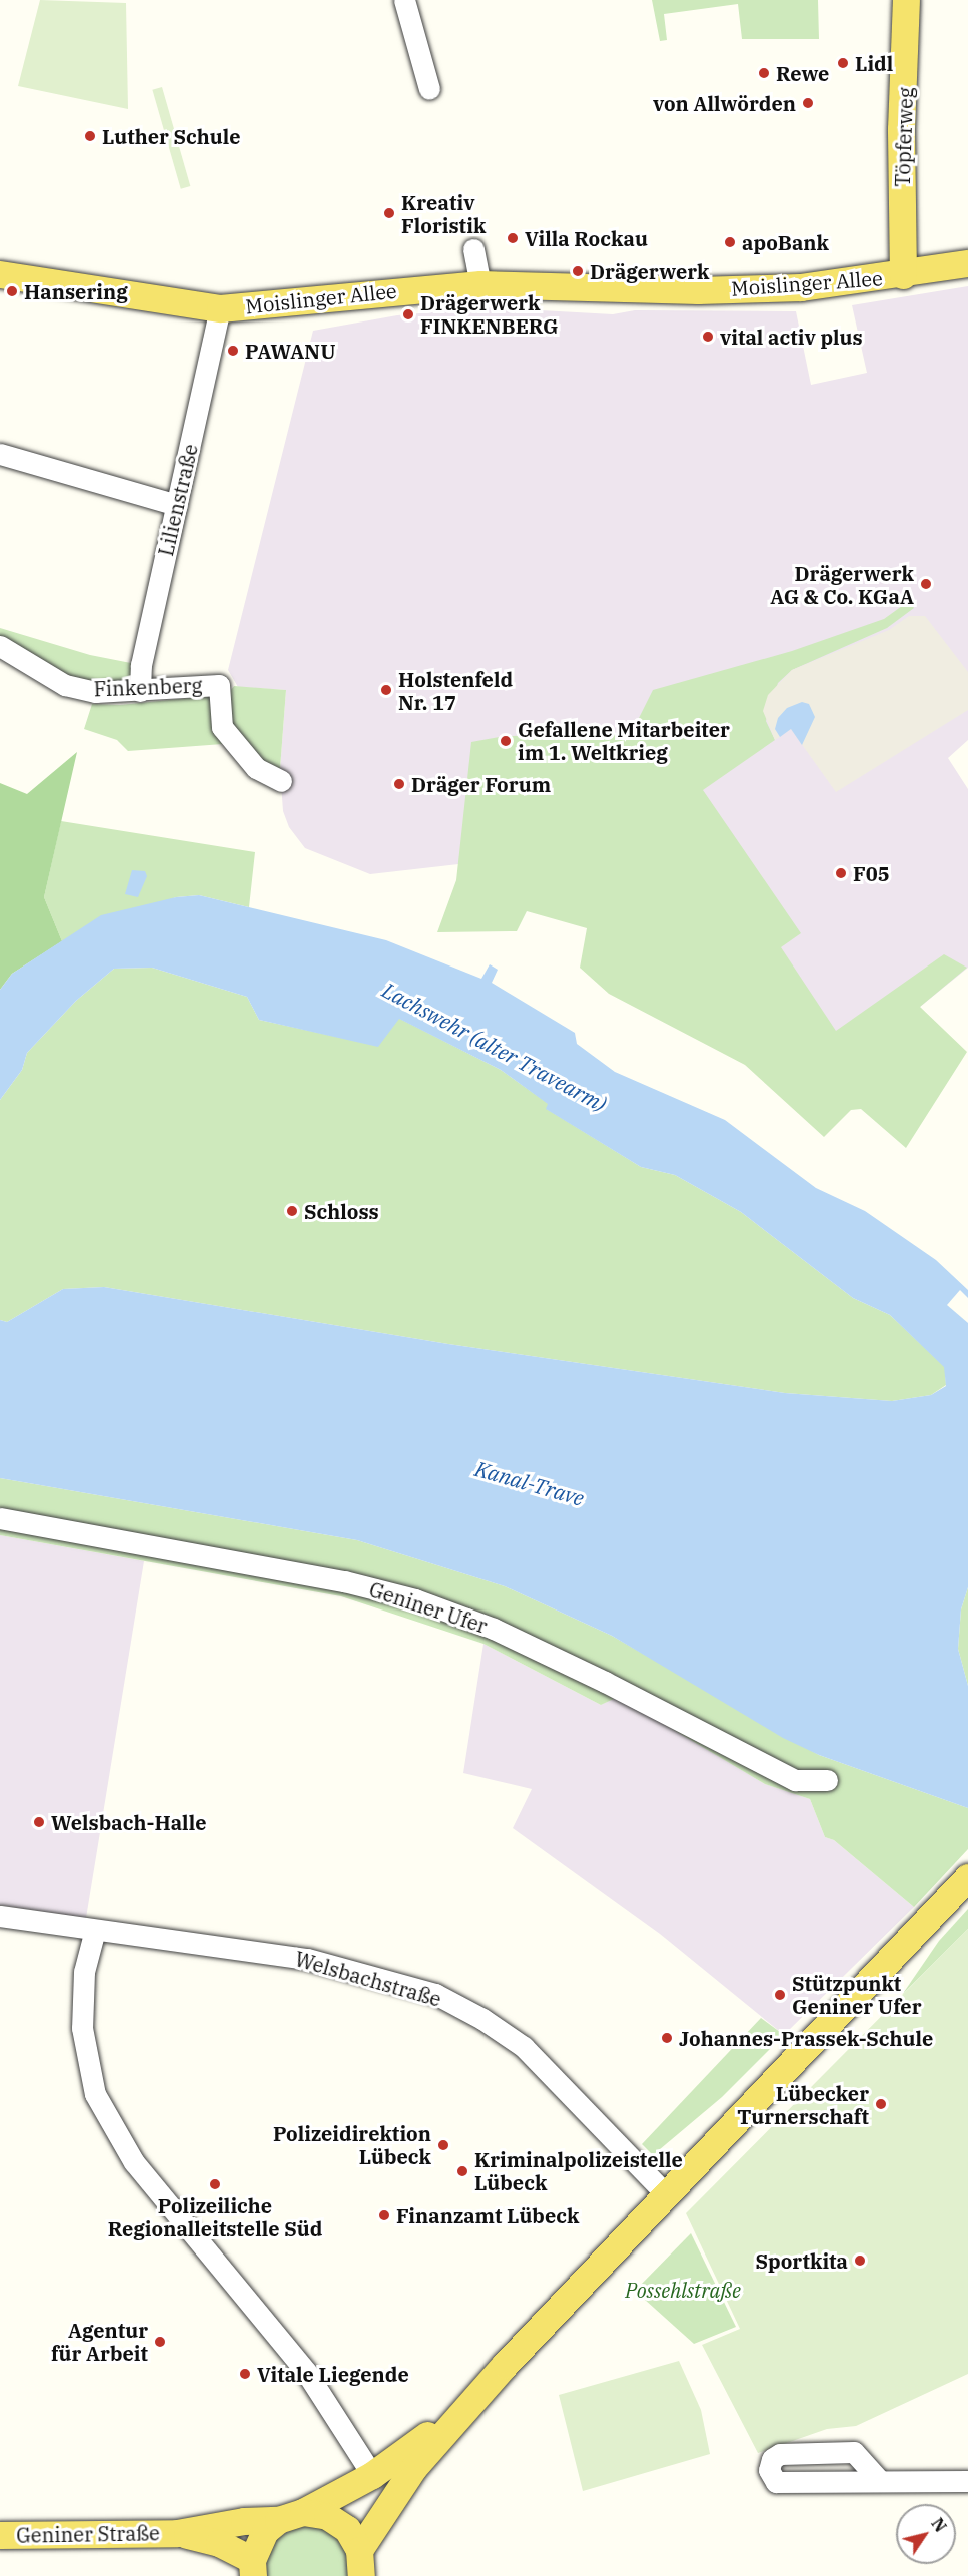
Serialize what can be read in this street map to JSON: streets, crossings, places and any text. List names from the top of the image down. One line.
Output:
{"streets":{"main road":["Töpferweg","Moislinger Allee","Geniner Straße"],"street":["Lilienstraße","Finkenberg","Geniner Ufer","Welsbachstraße"]},"crossings":[["Töpferweg","Moislinger Allee"],["Moislinger Allee","Lilienstraße"],["Lilienstraße","Finkenberg"]],"water":["Lachswehr (alter Travearm)","Kanal-Trave"],"parks":["Possehlstraße"],"places":["Lidl","Rewe","von Allwörden","Luther Schule","Kreativ Floristik","Villa Rockau","apoBank","Drägerwerk","Hansering","Drägerwerk FINKENBERG","vital activ plus","PAWANU","Drägerwerk AG & Co. KGaA","Holstenfeld Nr. 17","Gefallene Mitarbeiter im 1. Weltkrieg","Dräger Forum","F05","Schloss","Welsbach-Halle","Stützpunkt Geniner Ufer","Johannes-Prassek-Schule","Lübecker Turnerschaft","Polizeidirektion Lübeck","Kriminalpolizeistelle Lübeck","Polizeiliche Regionalleitstelle Süd","Finanzamt Lübeck","Sportkita","Agentur für Arbeit","Vitale Liegende"],"north":"top right"}
